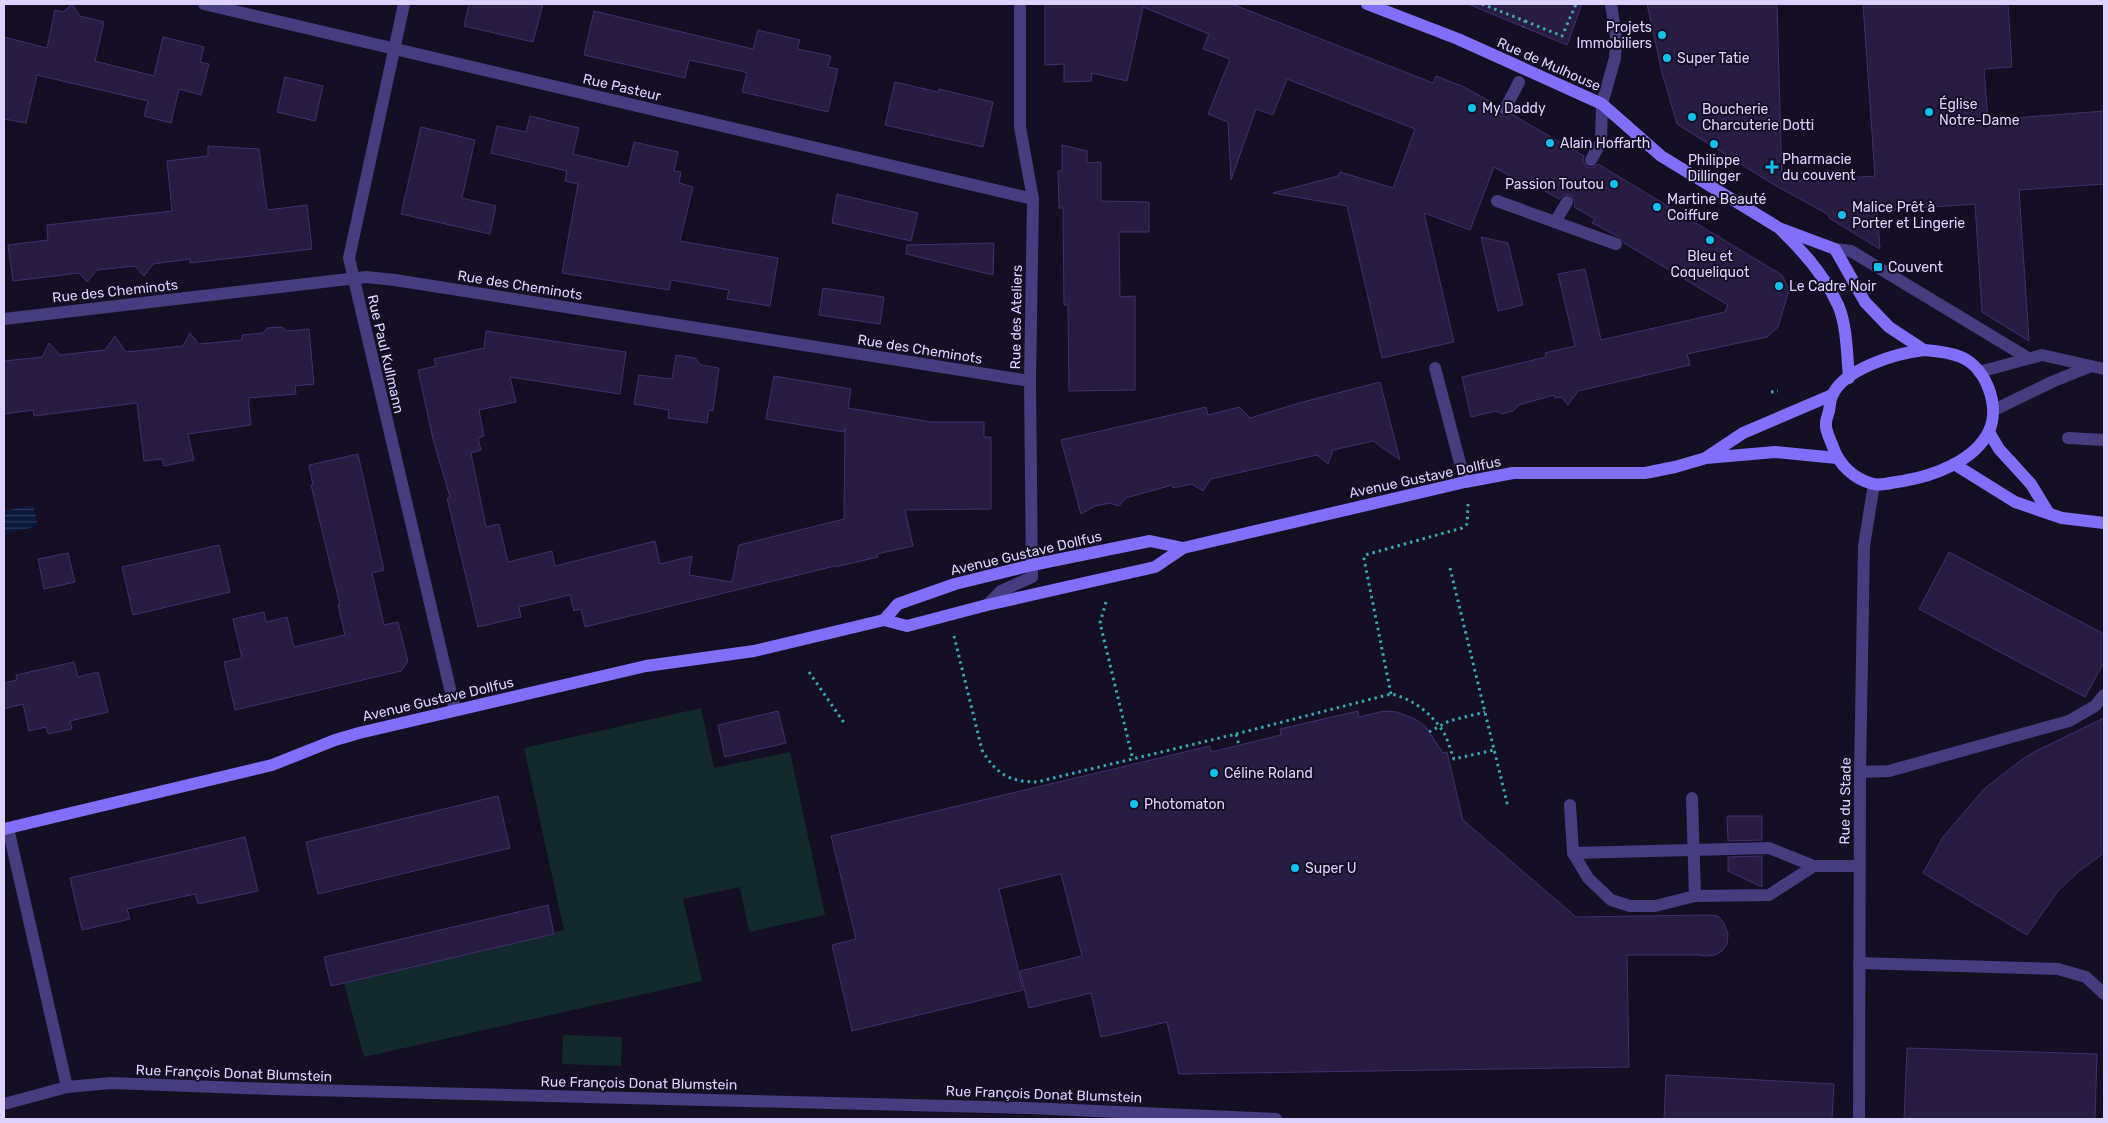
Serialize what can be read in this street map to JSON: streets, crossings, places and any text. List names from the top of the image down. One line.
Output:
{"streets":{"main road":["Rue de Mulhouse","Avenue Gustave Dollfus"],"street":["Rue Pasteur","Rue des Cheminots","Rue des Ateliers","Rue Paul Kullmann","Rue du Stade","Rue François Donat Blumstein"]},"crossings":[["Rue de Mulhouse","Avenue Gustave Dollfus"],["Rue de Mulhouse","Rue du Stade"],["Rue Pasteur","Rue des Ateliers"],["Rue Pasteur","Rue Paul Kullmann"],["Rue des Cheminots","Rue des Ateliers"],["Rue des Cheminots","Rue Paul Kullmann"],["Rue des Ateliers","Avenue Gustave Dollfus"],["Rue Paul Kullmann","Avenue Gustave Dollfus"],["Avenue Gustave Dollfus","Rue du Stade"]],"places":{"other":["Projets Immobiliers","Super Tatie","My Daddy","Église Notre-Dame","Boucherie Charcuterie Dotti","Alain Hoffarth","Philippe Dillinger","Passion Toutou","Martine Beauté Coiffure","Malice Prêt à Porter et Lingerie","Bleu et Coqueliquot","Le Cadre Noir","Céline Roland","Photomaton","Super U"],"health":["Pharmacie du couvent"],"transit":["Couvent"]}}
